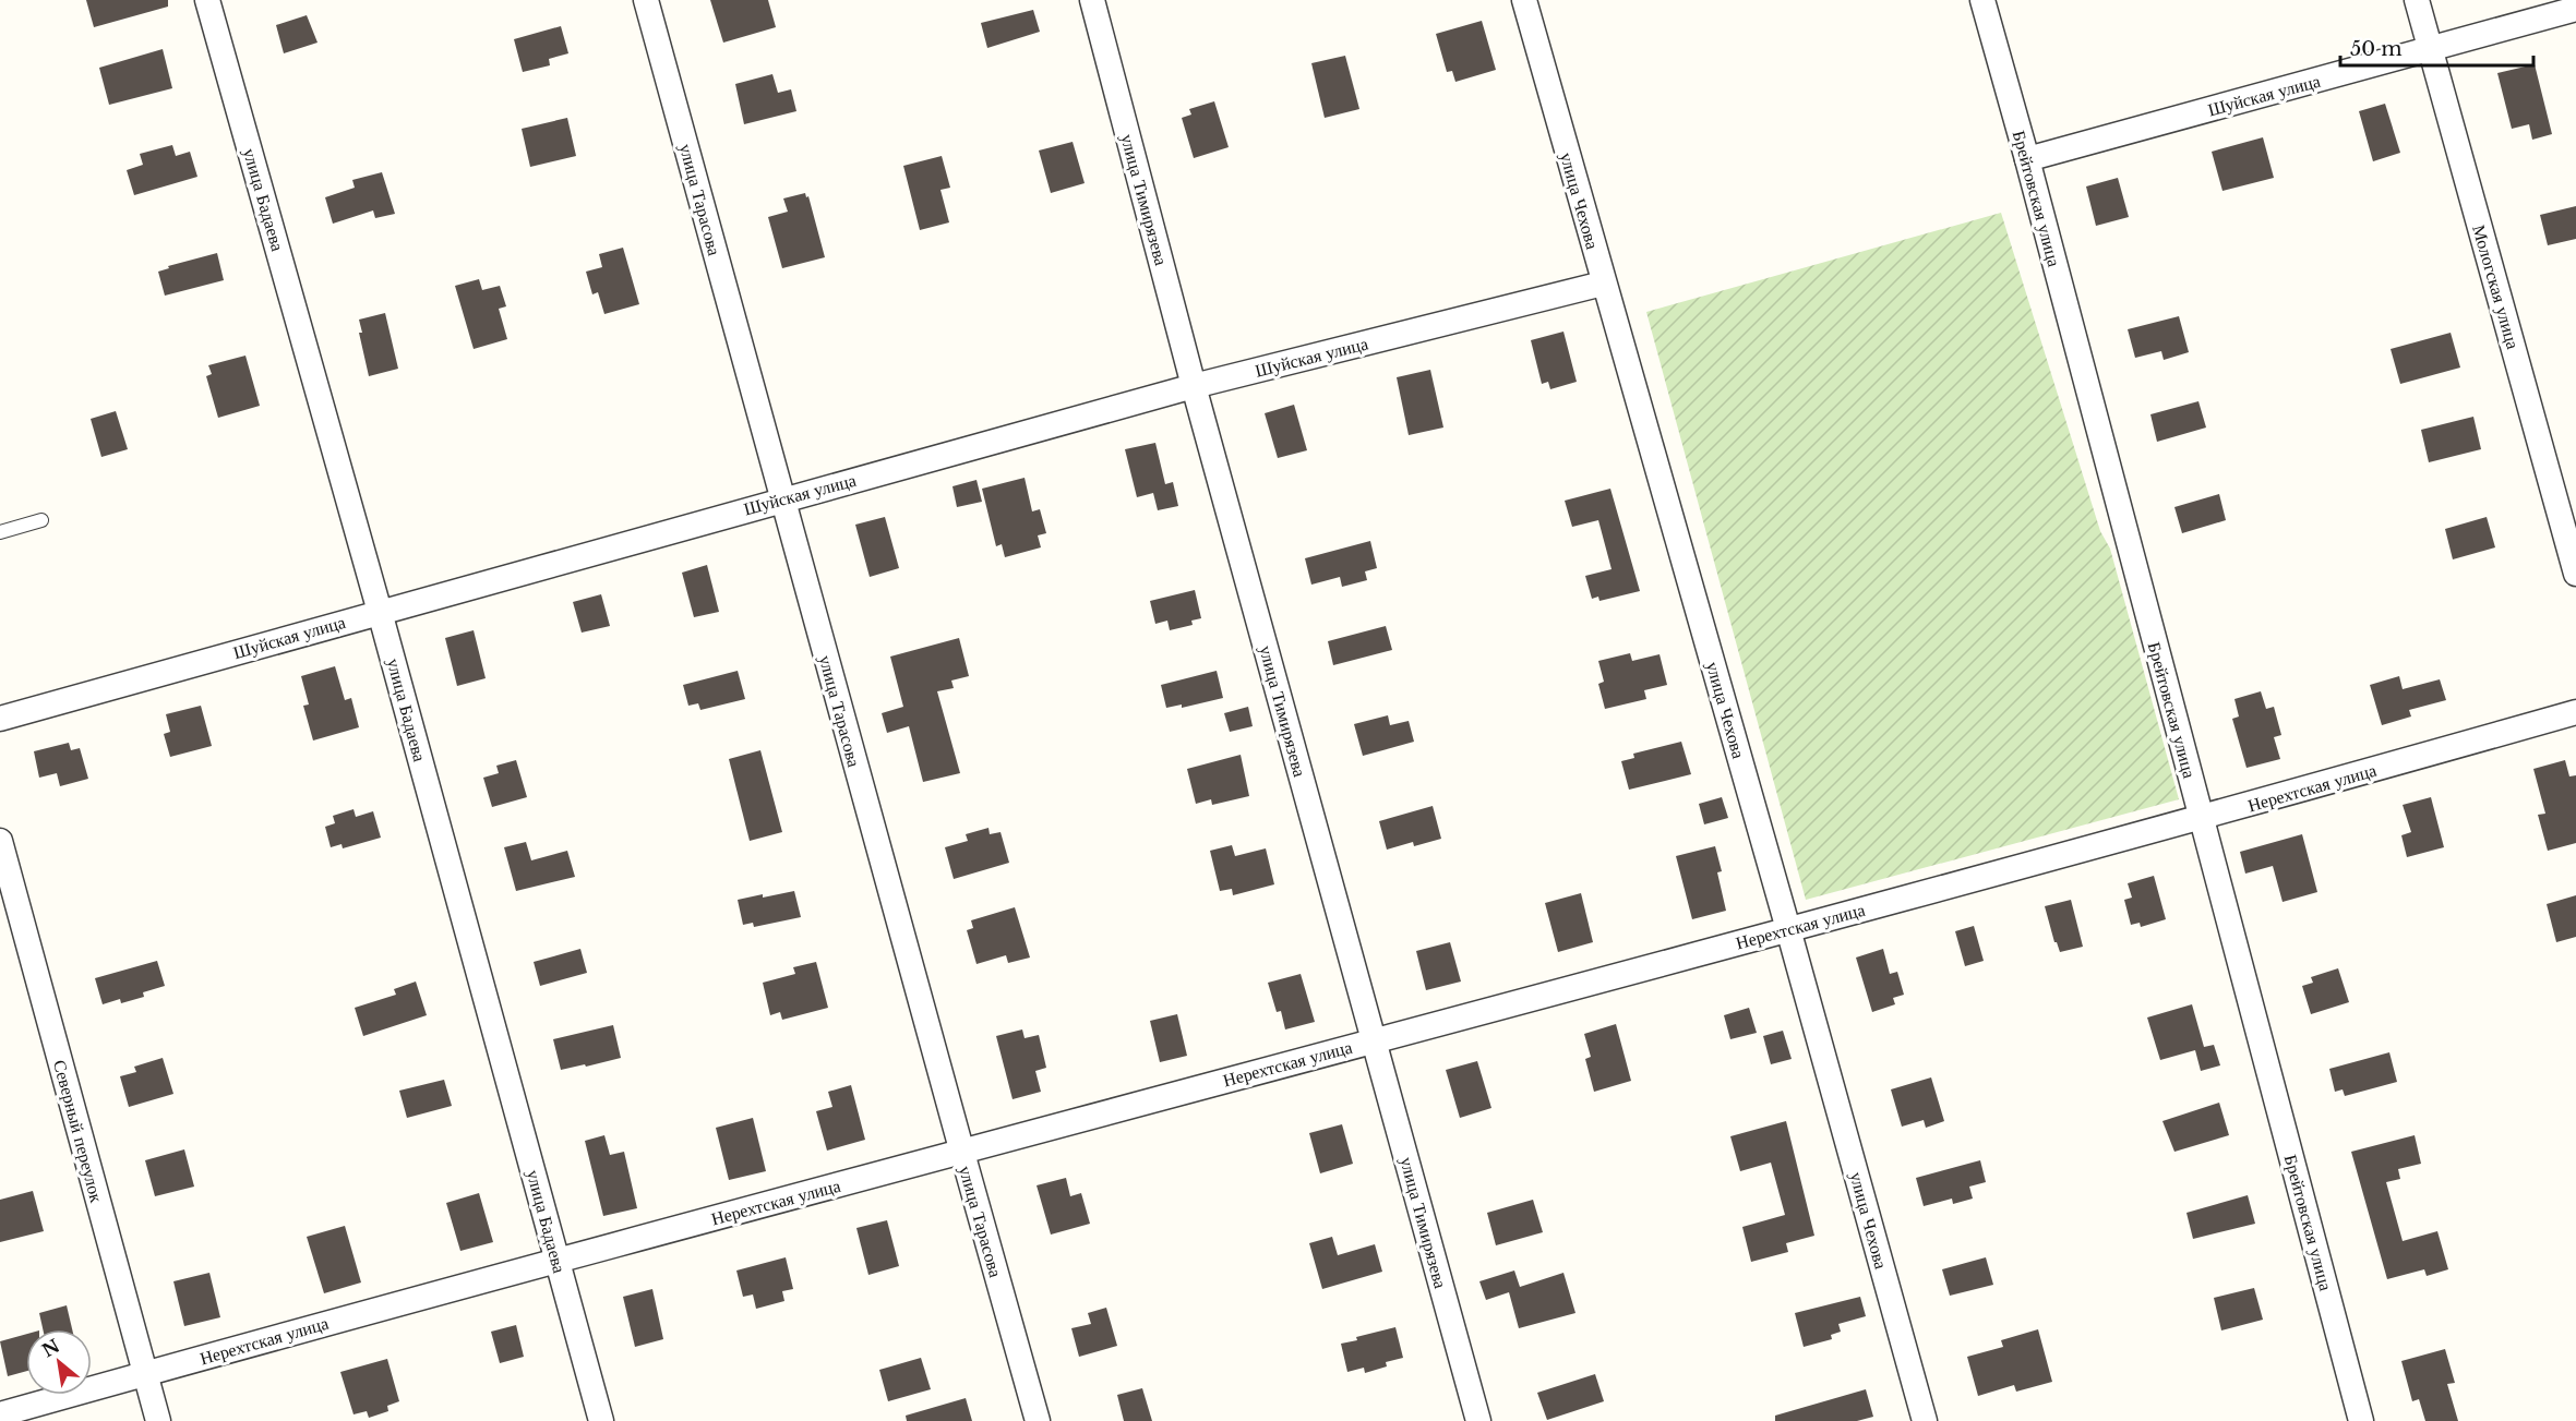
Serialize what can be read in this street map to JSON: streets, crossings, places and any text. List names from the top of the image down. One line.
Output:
{"streets":{"street":["Шуйская улица","Брейтовская улица","улица Бадаева","улица Тарасова","улица Тимирязева","улица Чехова","Мологская улица","Нерехтская улица","Северный переулок"]},"crossings":[["Шуйская улица","Брейтовская улица"],["Шуйская улица","улица Бадаева"],["Шуйская улица","улица Тарасова"],["Шуйская улица","улица Тимирязева"],["Шуйская улица","улица Чехова"],["Шуйская улица","Мологская улица"],["Брейтовская улица","Нерехтская улица"],["улица Бадаева","Нерехтская улица"],["улица Тарасова","Нерехтская улица"],["улица Тимирязева","Нерехтская улица"],["улица Чехова","Нерехтская улица"],["Нерехтская улица","Северный переулок"]],"scale_bar":"50 m","north":"top left"}
